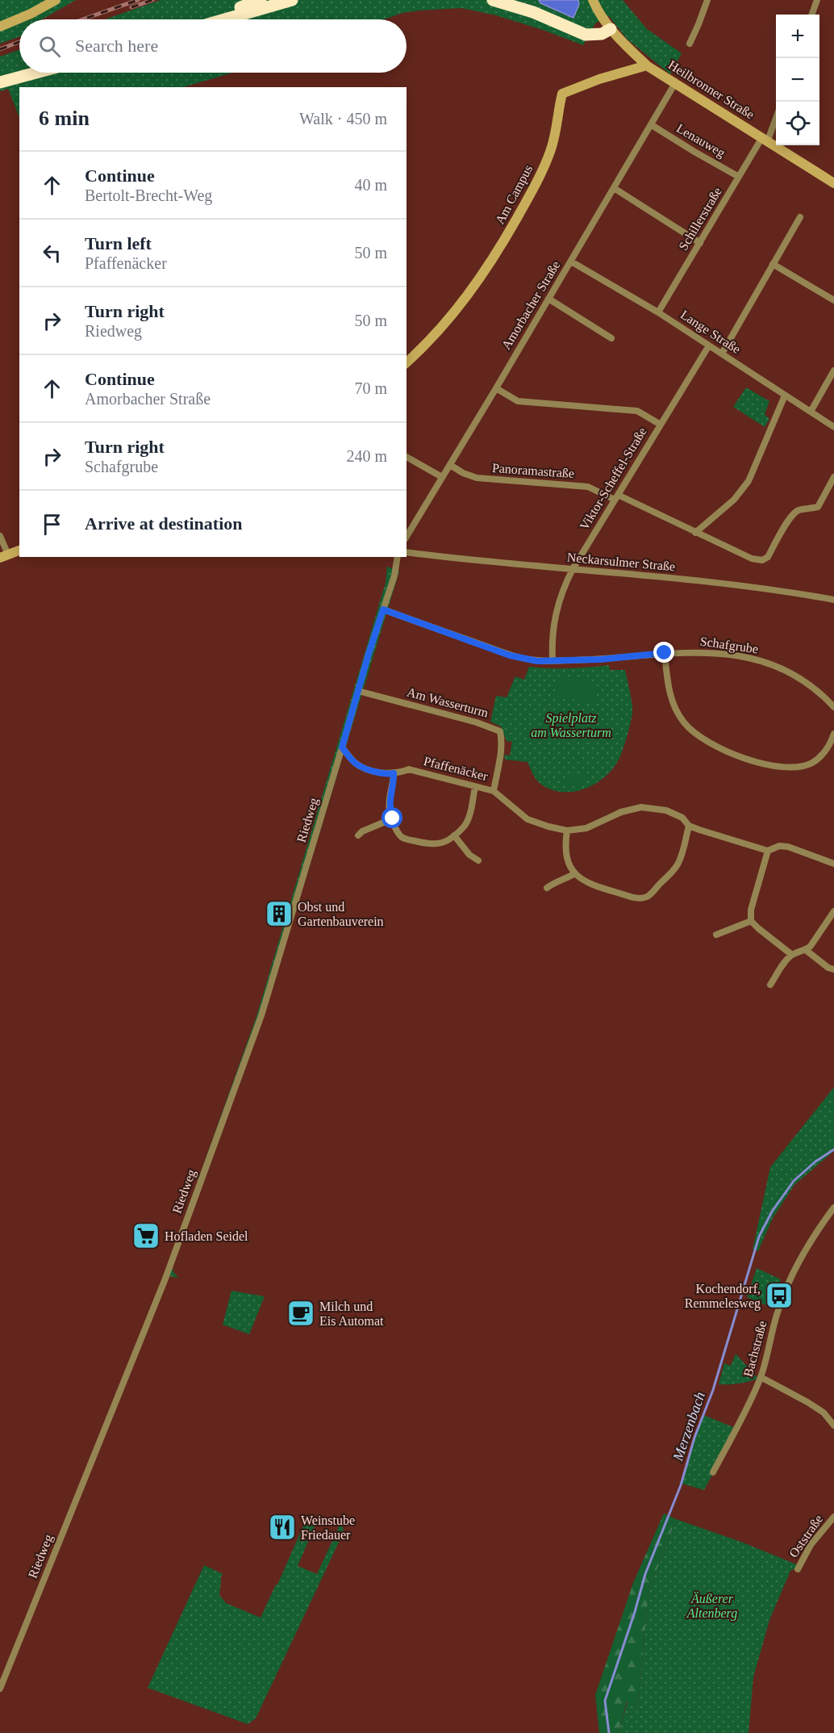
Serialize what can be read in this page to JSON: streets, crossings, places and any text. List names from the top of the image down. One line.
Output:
{"streets":{"street":["Heilbronner Straße","Lenauweg","Am Campus","Schillerstraße","Amorbacher Straße","Lange Straße","Panoramastraße","Viktor-Scheffel-Straße","Neckarsulmer Straße","Schafgrube","Am Wasserturm","Pfaffenäcker","Riedweg","Bachstraße","Oststraße"]},"crossings":[["Heilbronner Straße","Am Campus"],["Heilbronner Straße","Schillerstraße"],["Heilbronner Straße","Amorbacher Straße"],["Lenauweg","Schillerstraße"],["Lenauweg","Amorbacher Straße"],["Schillerstraße","Lange Straße"],["Amorbacher Straße","Lange Straße"],["Amorbacher Straße","Panoramastraße"],["Lange Straße","Viktor-Scheffel-Straße"],["Panoramastraße","Viktor-Scheffel-Straße"],["Viktor-Scheffel-Straße","Neckarsulmer Straße"],["Viktor-Scheffel-Straße","Schafgrube"],["Am Wasserturm","Pfaffenäcker"],["Am Wasserturm","Riedweg"],["Pfaffenäcker","Riedweg"]],"water":["Merzenbach"],"parks":["Spielplatz am Wasserturm","Äußerer Altenberg"],"places":{"building":["Obst und Gartenbauverein"],"supermarket":["Hofladen Seidel"],"bus stop":["Kochendorf, Remmelesweg"],"cafe":["Milch und Eis Automat"],"restaurant":["Weinstube Friedauer"]},"page":{"map_buttons":["+","−"],"search":"Search here","heading":["6 min","Walk · 450 m"],"list":[["Continue","Bertolt-Brecht-Weg","40 m"],["Turn left","Pfaffenäcker","50 m"],["Turn right","Riedweg","50 m"],["Continue","Amorbacher Straße","70 m"],["Turn right","Schafgrube","240 m"],"Arrive at destination"]}}
